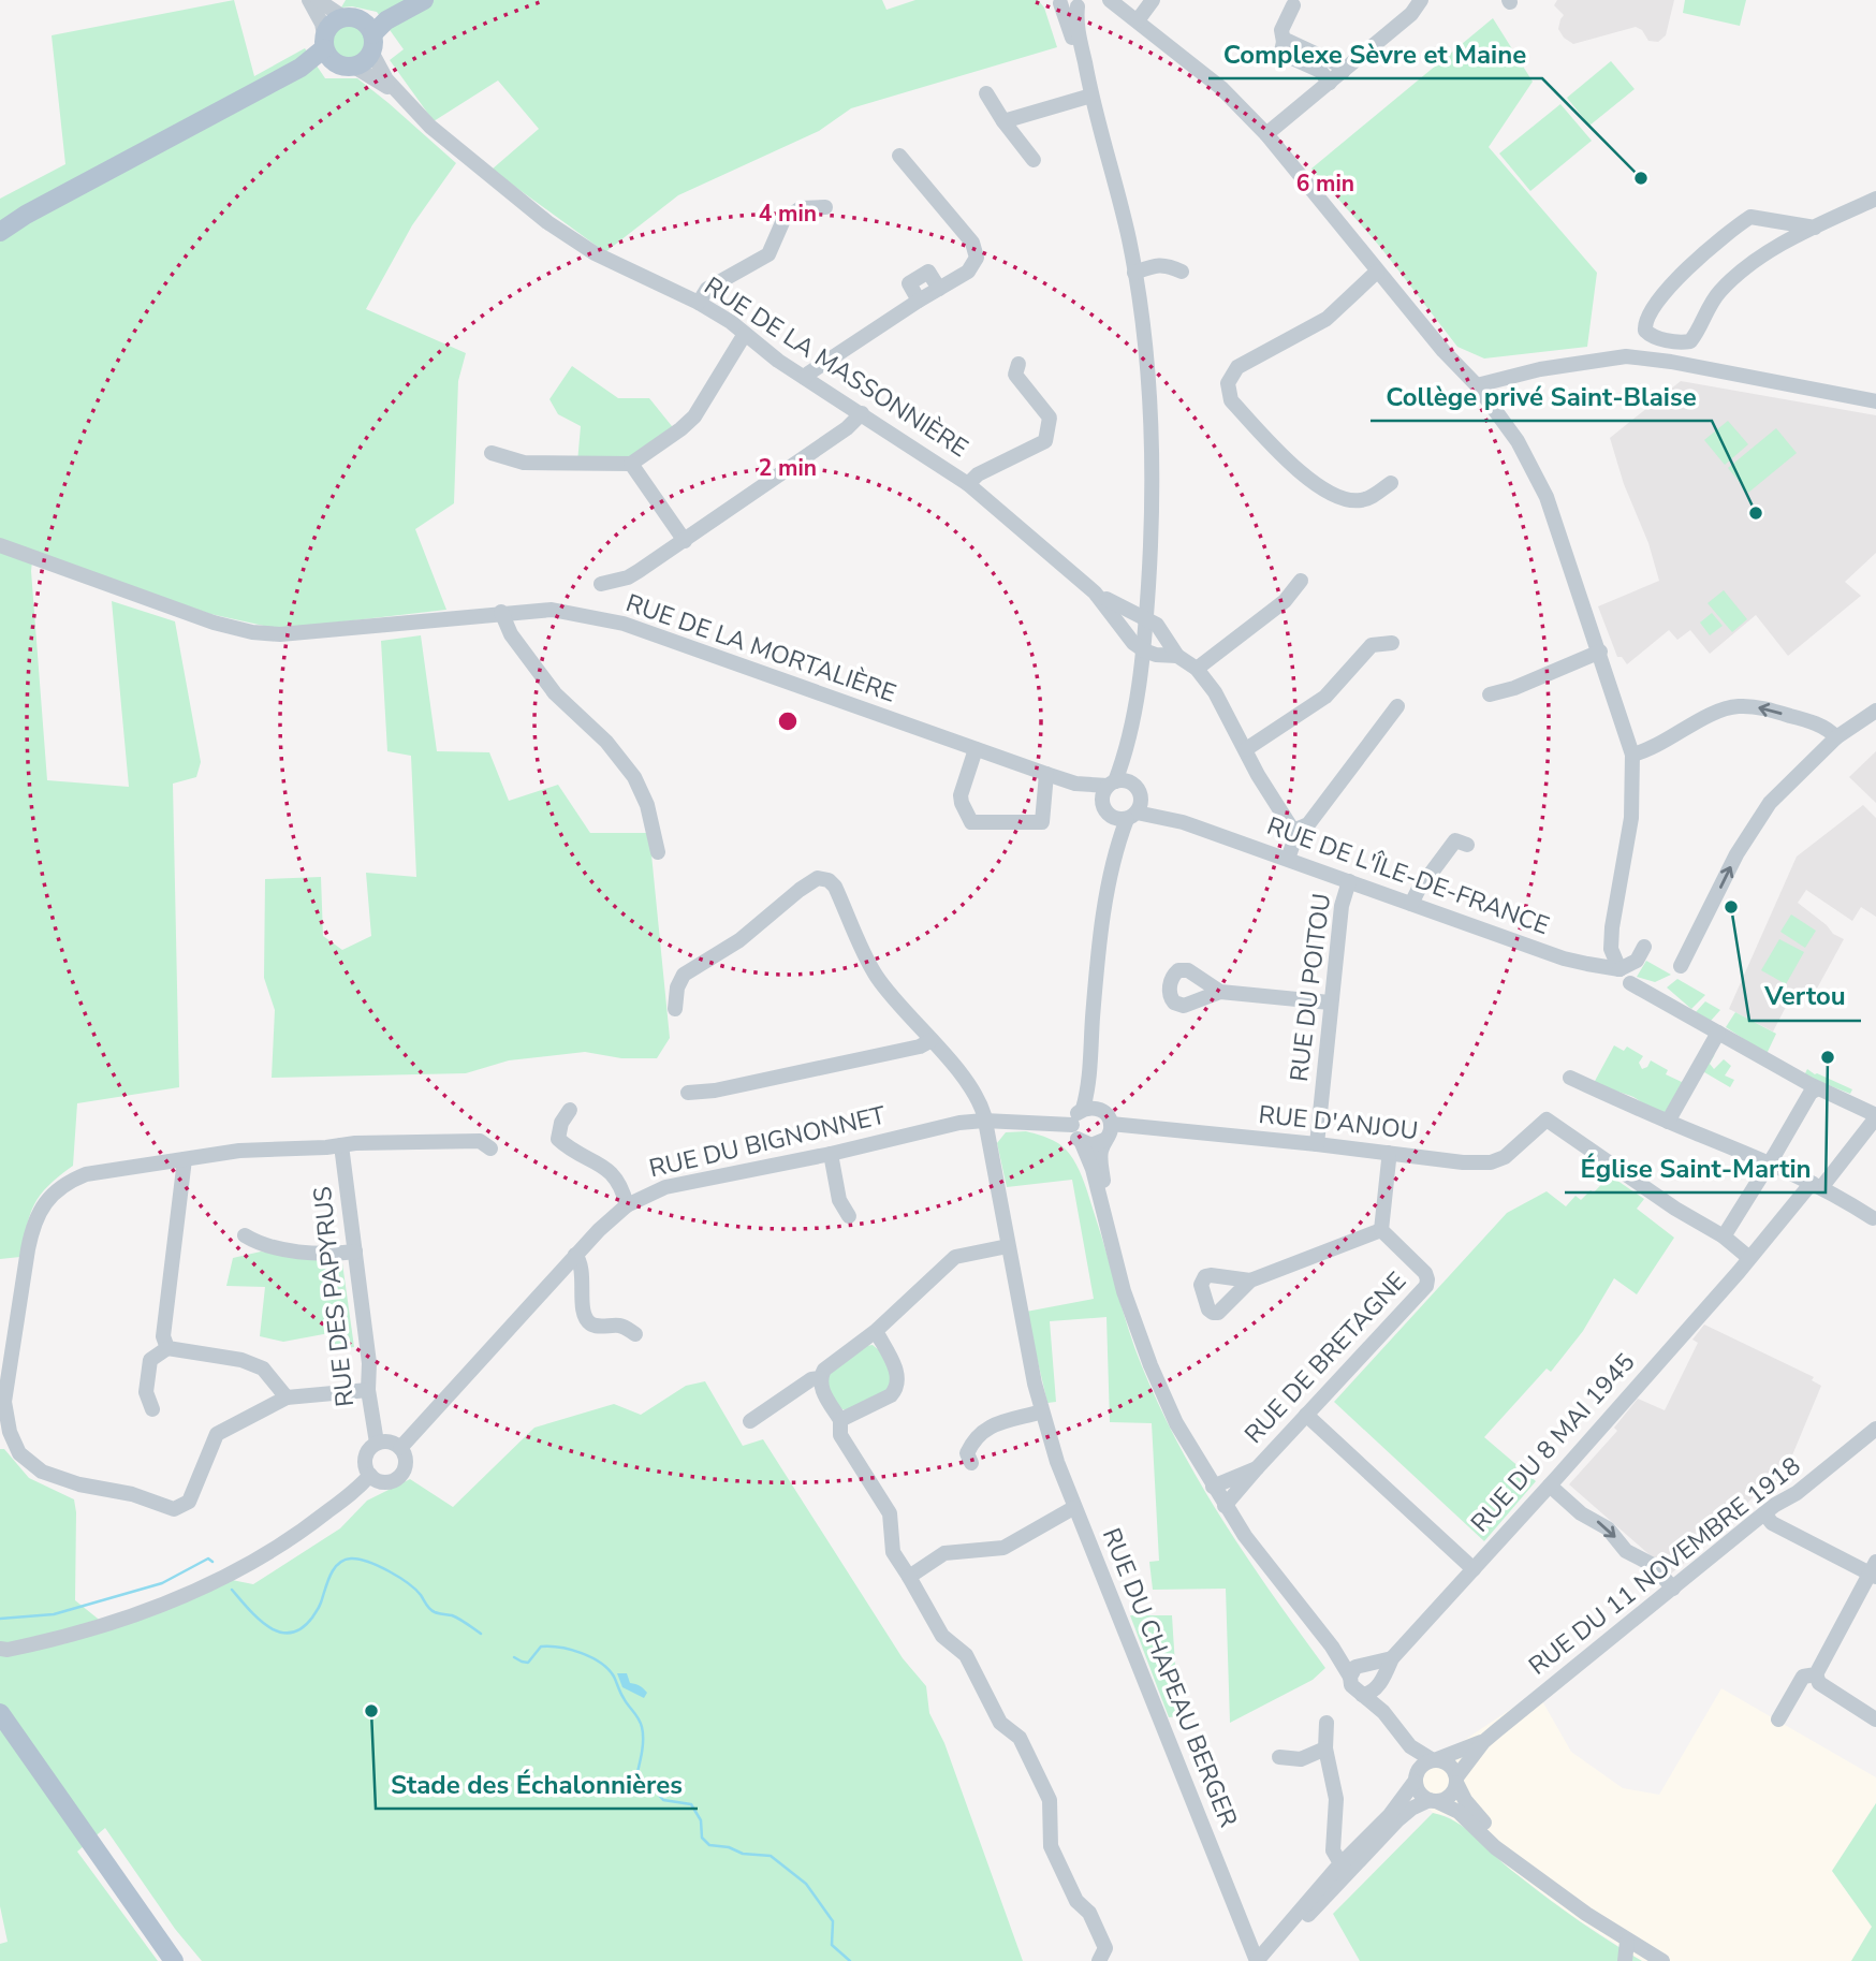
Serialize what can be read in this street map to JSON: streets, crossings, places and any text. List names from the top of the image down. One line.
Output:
{"streets":{"street":["RUE DE LA MASSONNIÈRE","RUE DE LA MORTALIÈRE","RUE DE L'ÎLE-DE-FRANCE","RUE DU POITOU","RUE D'ANJOU","RUE DU BIGNONNET","RUE DES PAPYRUS","RUE DE BRETAGNE","RUE DU 8 MAI 1945","RUE DU 11 NOVEMBRE 1918","RUE DU CHAPEAU BERGER"]},"crossings":[["RUE DE LA MORTALIÈRE","RUE DE L'ÎLE-DE-FRANCE"],["RUE DE L'ÎLE-DE-FRANCE","RUE DU POITOU"],["RUE DU POITOU","RUE D'ANJOU"],["RUE D'ANJOU","RUE DU BIGNONNET"],["RUE DU BIGNONNET","RUE DES PAPYRUS"],["RUE DU BIGNONNET","RUE DU CHAPEAU BERGER"]],"places":["Complexe Sèvre et Maine","Collège privé Saint-Blaise","Vertou","Église Saint-Martin","Stade des Échalonnières"],"rings":["6 min","4 min","2 min"]}
